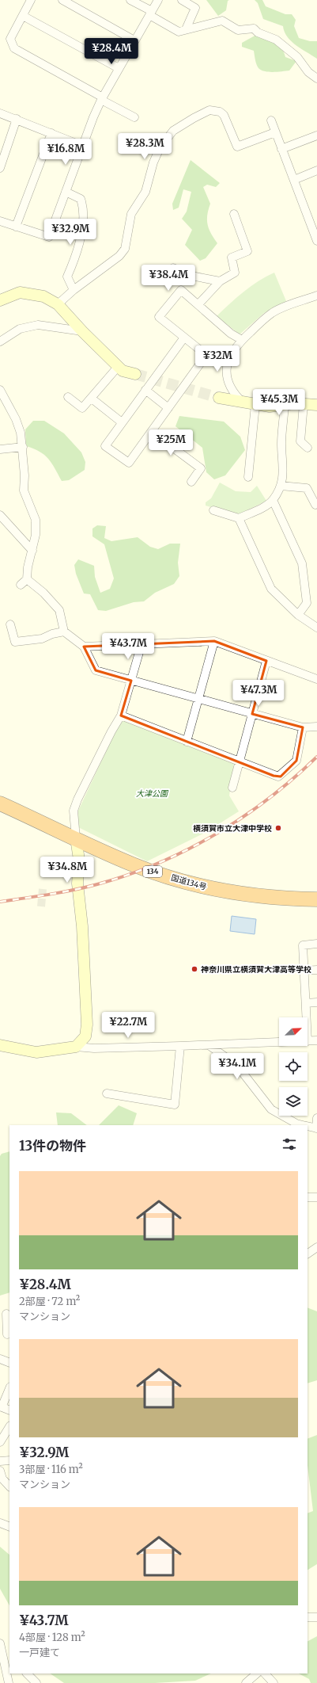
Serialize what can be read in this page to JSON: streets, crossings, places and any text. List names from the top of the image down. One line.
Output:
{"streets":{"highway":["134","国道134号"]},"parks":["大津公園"],"places":["横須賀市立大津中学校","神奈川県立横須賀大津高等学校"],"north":"top right","page":{"price":["¥28.4M","¥28.3M","¥16.8M","¥32.9M","¥38.4M","¥32M","¥45.3M","¥25M","¥43.7M","¥47.3M","¥34.8M","¥22.7M","¥34.1M"],"heading":"13件の物件","list":[{"name":"¥28.4M","note":"2部屋 · 72 m² · マンション"},{"name":"¥32.9M","note":"3部屋 · 116 m² · マンション"},{"name":"¥43.7M","note":"4部屋 · 128 m² · 一戸建て"}]}}
